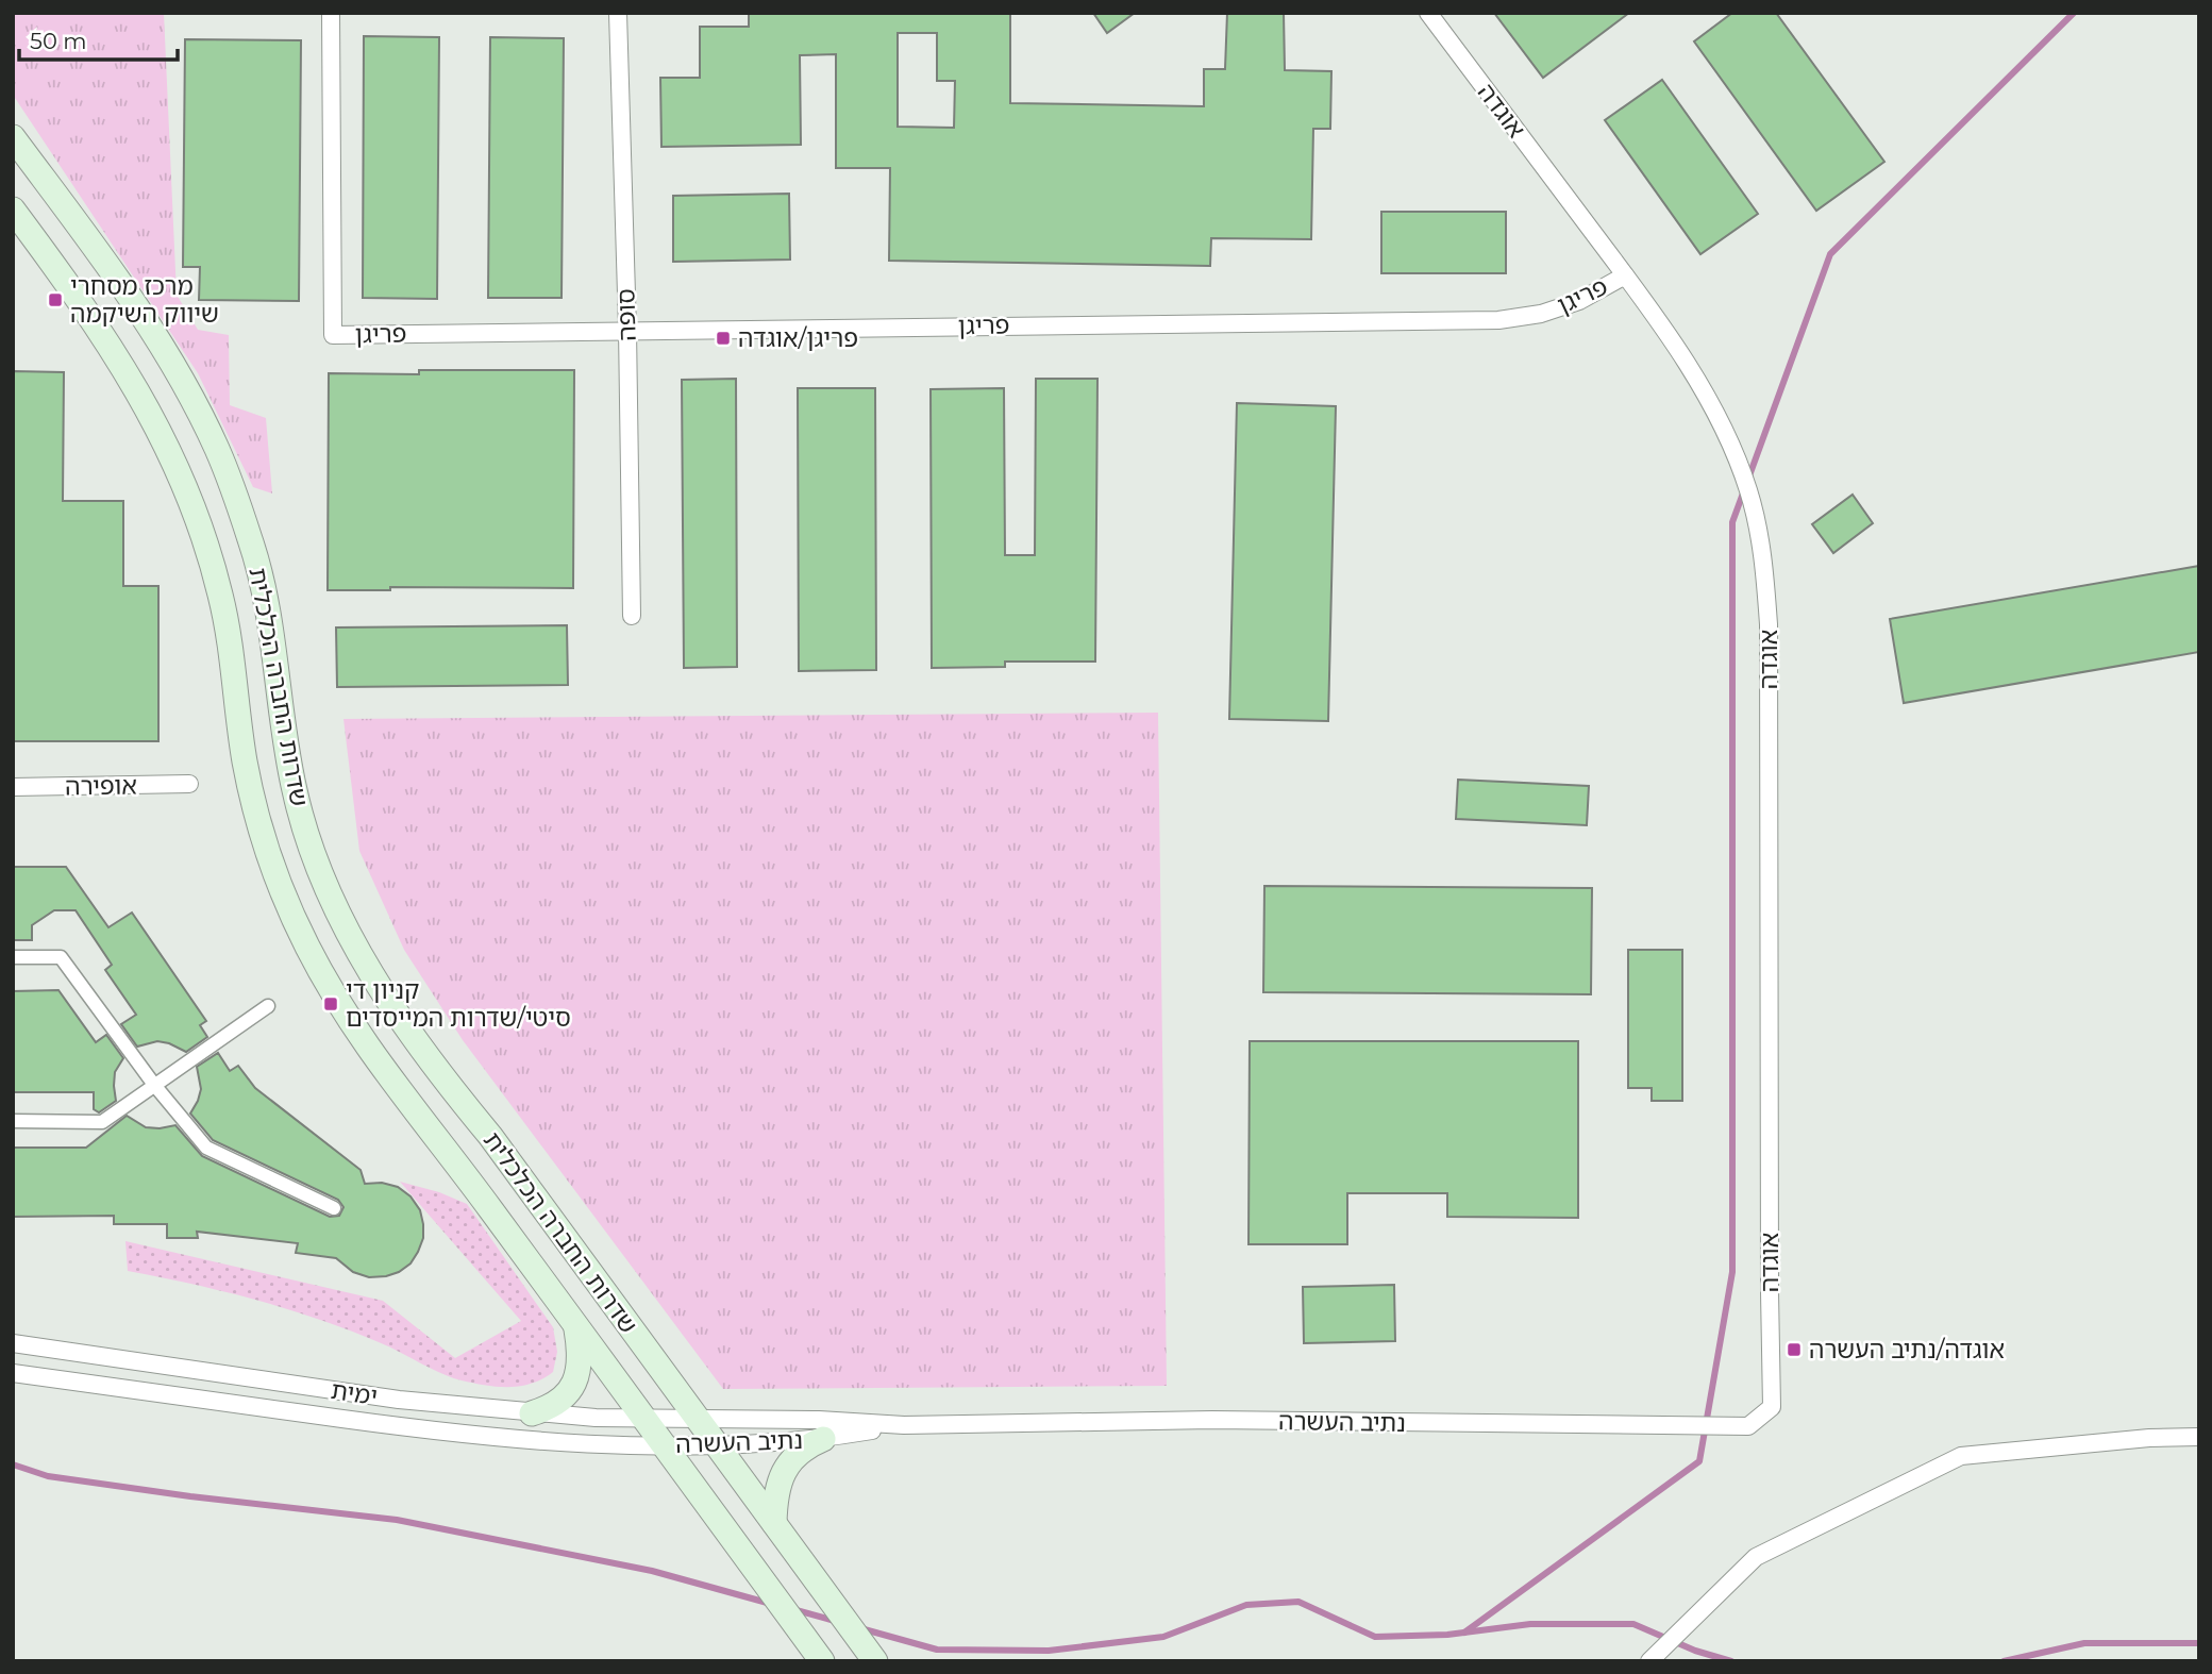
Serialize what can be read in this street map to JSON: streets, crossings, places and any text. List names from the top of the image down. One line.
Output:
{"streets":{"main road":["שדרות החברה הכלכלית"],"street":["אוגדה","פריגן","סופה","אופירה","ימית","נתיב העשרה"]},"crossings":[["אוגדה","פריגן"],["אוגדה","נתיב העשרה"],["פריגן","סופה"],["שדרות החברה הכלכלית","ימית"],["שדרות החברה הכלכלית","נתיב העשרה"],["ימית","נתיב העשרה"]],"places":{"transit":["מרכז מסחרי שיווק השיקמה","פריגן/אוגדה","קניון די סיטי/שדרות המייסדים","אוגדה/נתיב העשרה"]},"scale_bar":"50 m"}
